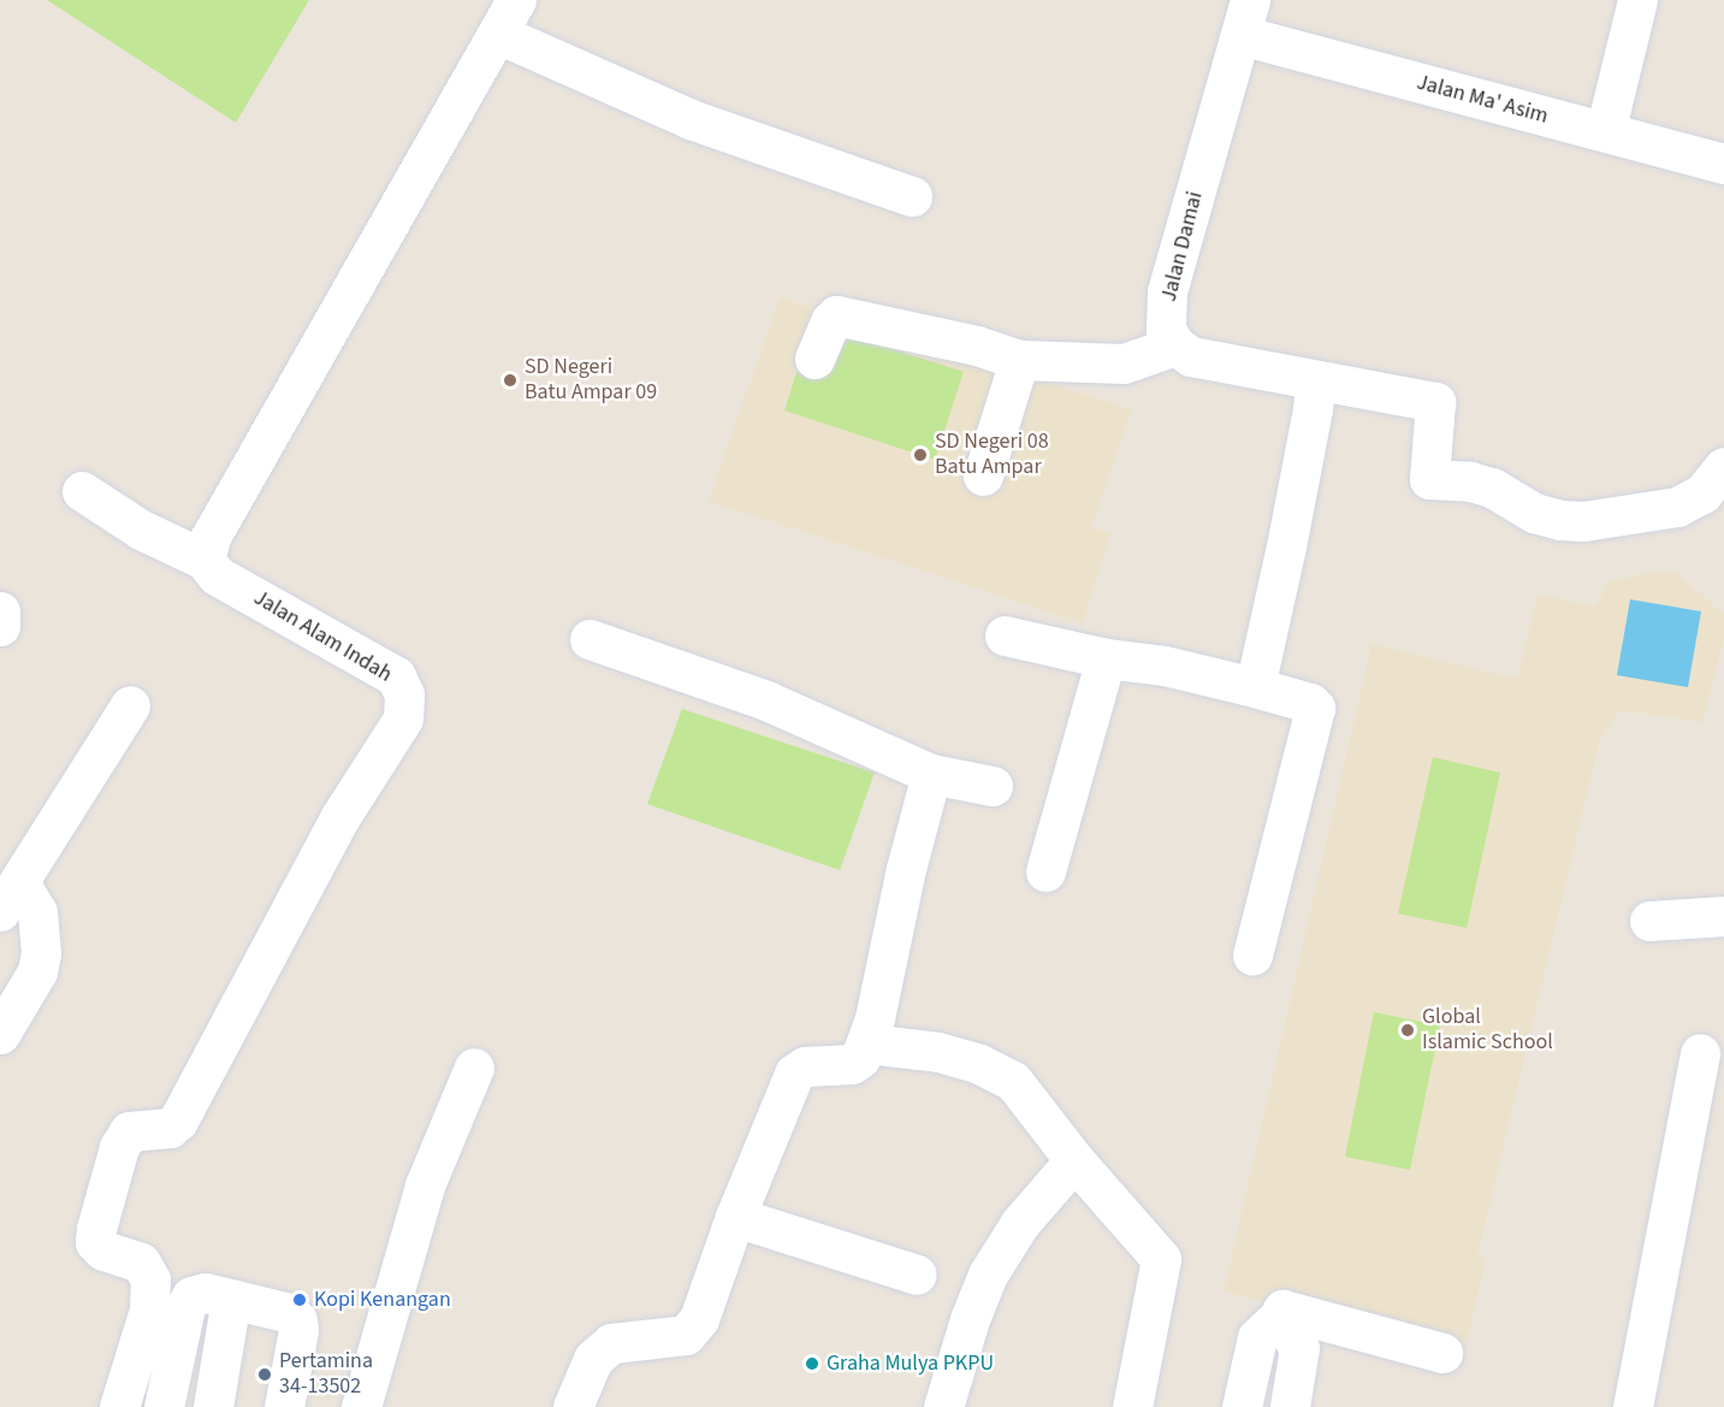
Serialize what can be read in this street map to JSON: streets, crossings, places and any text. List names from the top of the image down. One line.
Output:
{"streets":{"street":["Jalan Ma' Asim","Jalan Damai","Jalan Alam Indah"]},"crossings":[["Jalan Ma' Asim","Jalan Damai"]],"places":["SD Negeri Batu Ampar 09","SD Negeri 08 Batu Ampar","Global Islamic School","Kopi Kenangan","Graha Mulya PKPU","Pertamina 34-13502"]}
